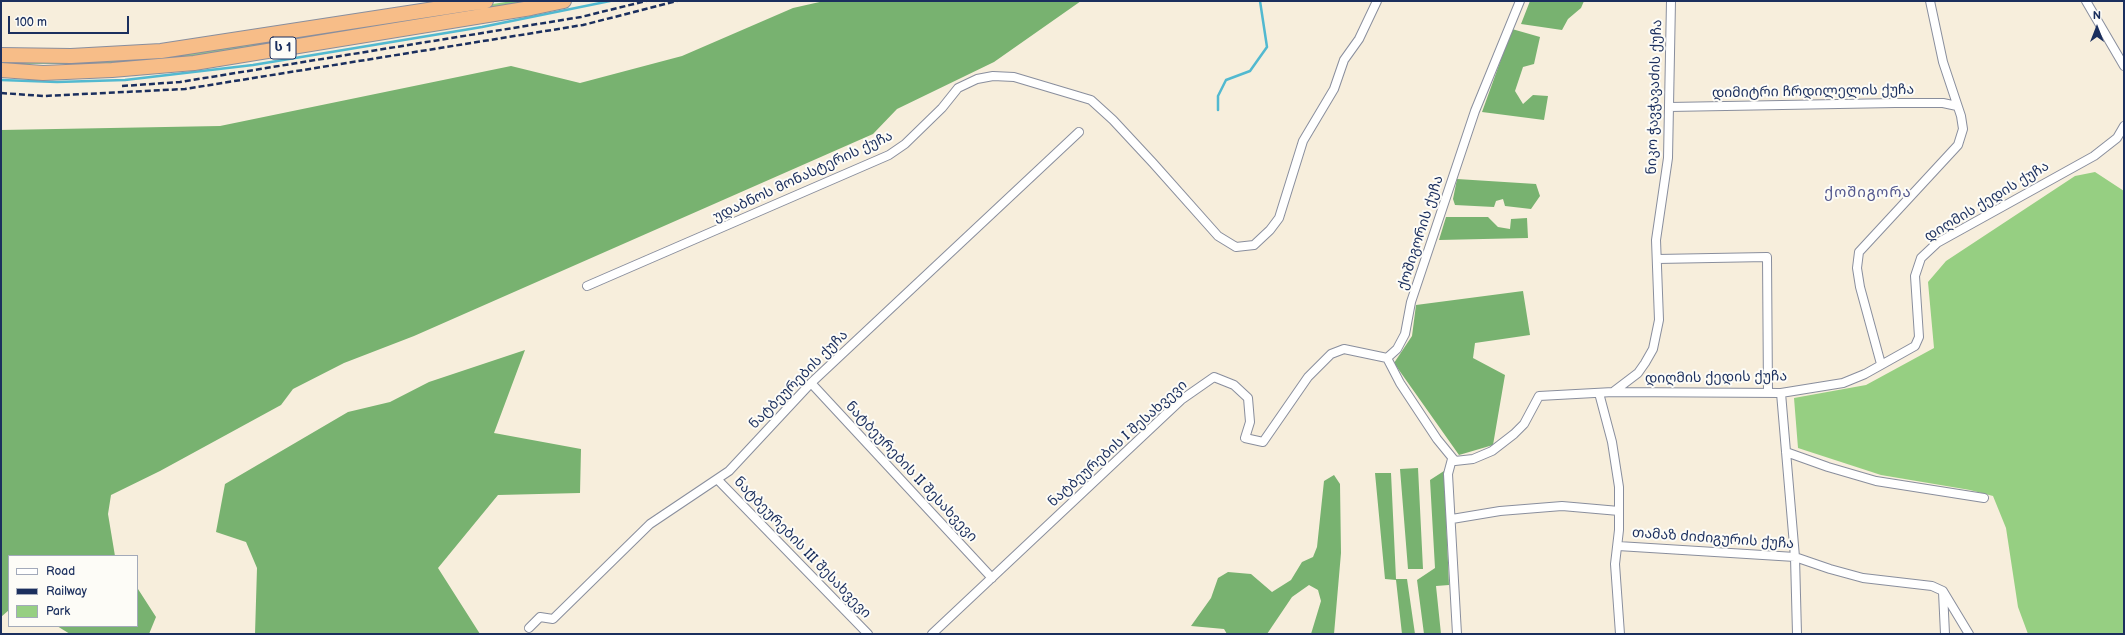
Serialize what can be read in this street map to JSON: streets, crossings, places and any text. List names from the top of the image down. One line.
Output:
{"streets":{"highway":["ს 1"],"street":["დიმიტრი ჩრდილელის ქუჩა","ნიკო ჭავჭავაძის ქუჩა","უდაბნოს მონასტერის ქუჩა","დიღმის ქედის ქუჩა","ქოშიგორის ქუჩა","ნატბეურების ქუჩა","ნატბეურების I შესახვევი","ნატბეურების II შესახვევი","თამაზ ძიძიგურის ქუჩა","ნატბეურების III შესახვევი"]},"crossings":[["დიმიტრი ჩრდილელის ქუჩა","ნიკო ჭავჭავაძის ქუჩა"],["ნიკო ჭავჭავაძის ქუჩა","დიღმის ქედის ქუჩა"],["ქოშიგორის ქუჩა","ნატბეურების I შესახვევი"],["ნატბეურების ქუჩა","ნატბეურების II შესახვევი"],["ნატბეურების ქუჩა","ნატბეურების III შესახვევი"],["ნატბეურების I შესახვევი","ნატბეურების II შესახვევი"]],"districts":["ქოშიგორა"],"legend":["Road","Railway","Park"],"scale_bar":"100 m","north":"top"}
